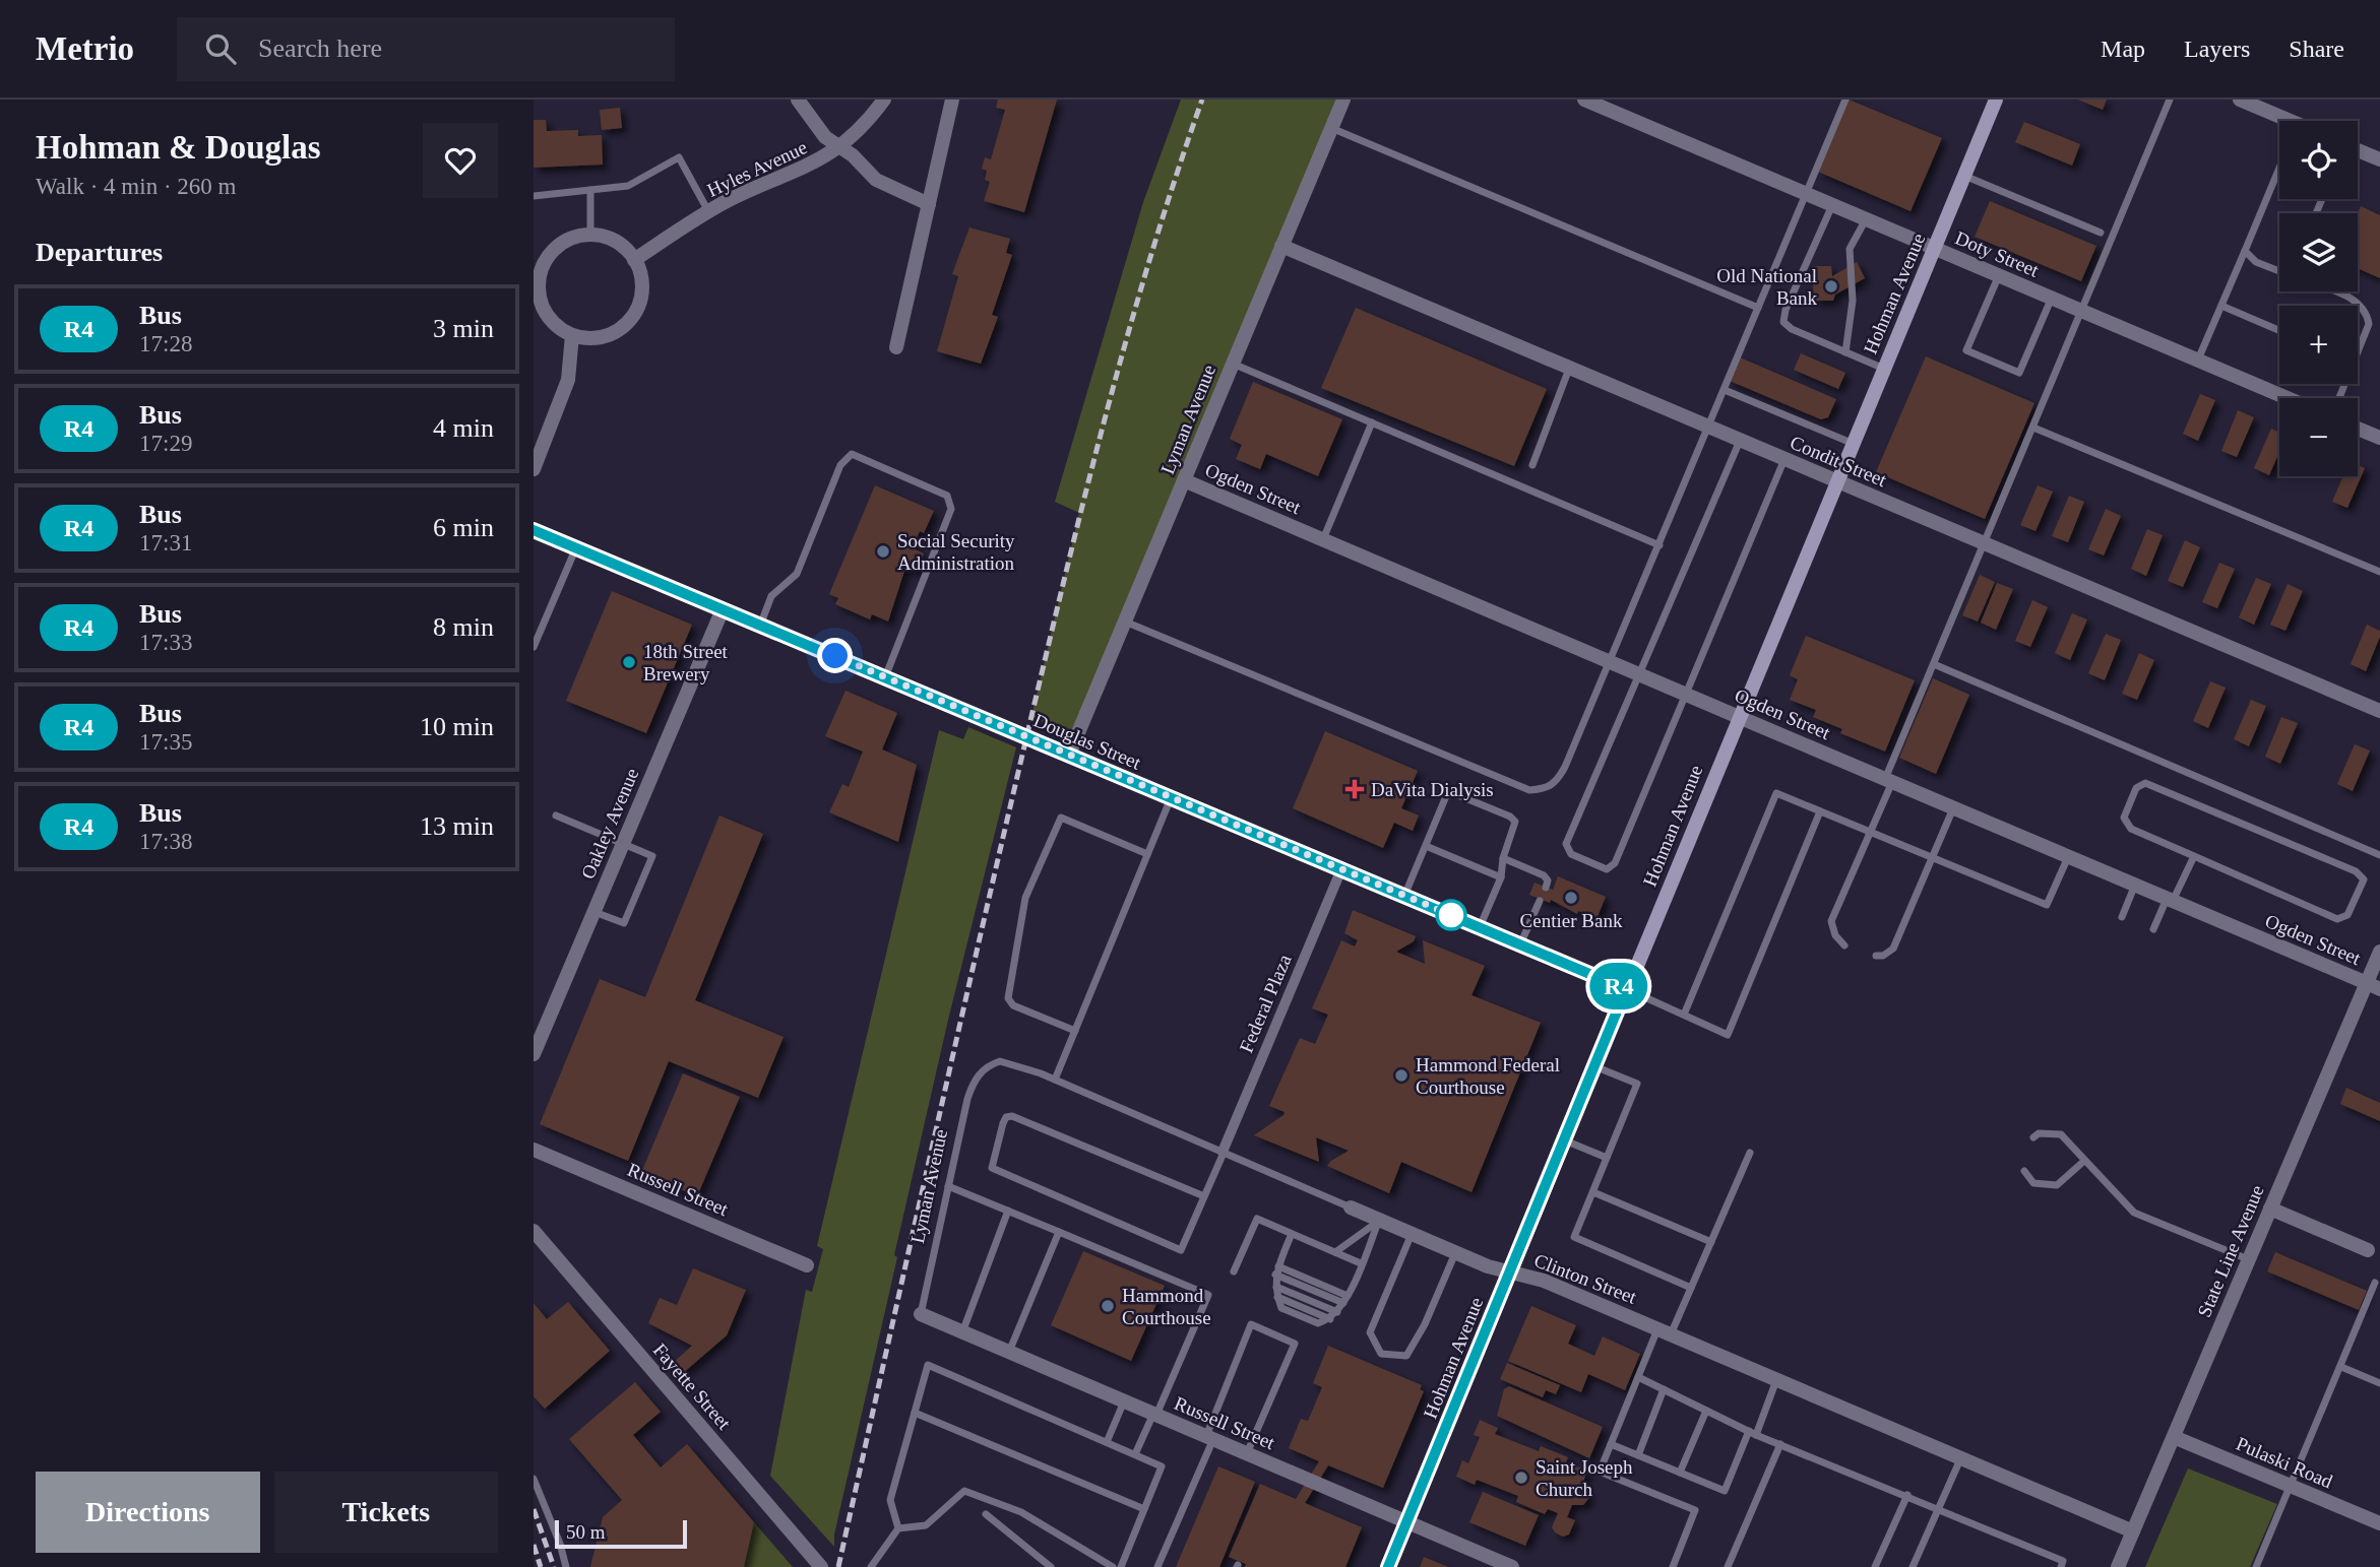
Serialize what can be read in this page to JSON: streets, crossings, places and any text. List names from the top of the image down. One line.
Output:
{"streets":{"main road":["Hohman Avenue"],"street":["Hyles Avenue","Doty Street","Lyman Avenue","Condit Street","Ogden Street","Douglas Street","Oakley Avenue","Federal Plaza","Russell Street","State Line Avenue","Clinton Street","Fayette Street","Pulaski Road"]},"crossings":[["Doty Street","Hohman Avenue"],["Hohman Avenue","Condit Street"],["Hohman Avenue","Ogden Street"],["Hohman Avenue","Douglas Street"],["Hohman Avenue","Russell Street"],["Hohman Avenue","Clinton Street"],["Lyman Avenue","Condit Street"],["Lyman Avenue","Ogden Street"],["Lyman Avenue","Douglas Street"],["Lyman Avenue","Russell Street"],["Lyman Avenue","Clinton Street"],["Ogden Street","State Line Avenue"],["Douglas Street","Oakley Avenue"],["Douglas Street","Federal Plaza"],["Federal Plaza","Clinton Street"],["State Line Avenue","Clinton Street"],["State Line Avenue","Pulaski Road"]],"places":{"other":["Old National Bank","Social Security Administration","18th Street Brewery","Centier Bank","Hammond Federal Courthouse","Hammond Courthouse","Saint Joseph Church"],"health":["DaVita Dialysis"]},"lines":["bus line R4"],"scale_bar":"50 m","page":{"header":"Metrio","search":"Search here","nav":["Map","Layers","Share"],"heading":[["Hohman & Douglas","Walk · 4 min · 260 m"],"Departures"],"on_map":"R4","map_buttons":["+","−"],"list":[{"mark":"R4","name":"Bus","note":"17:28","value":"3 min"},{"mark":"R4","name":"Bus","note":"17:29","value":"4 min"},{"mark":"R4","name":"Bus","note":"17:31","value":"6 min"},{"mark":"R4","name":"Bus","note":"17:33","value":"8 min"},{"mark":"R4","name":"Bus","note":"17:35","value":"10 min"},{"mark":"R4","name":"Bus","note":"17:38","value":"13 min"}],"buttons":["Directions","Tickets"],"scale":"50 m"}}
